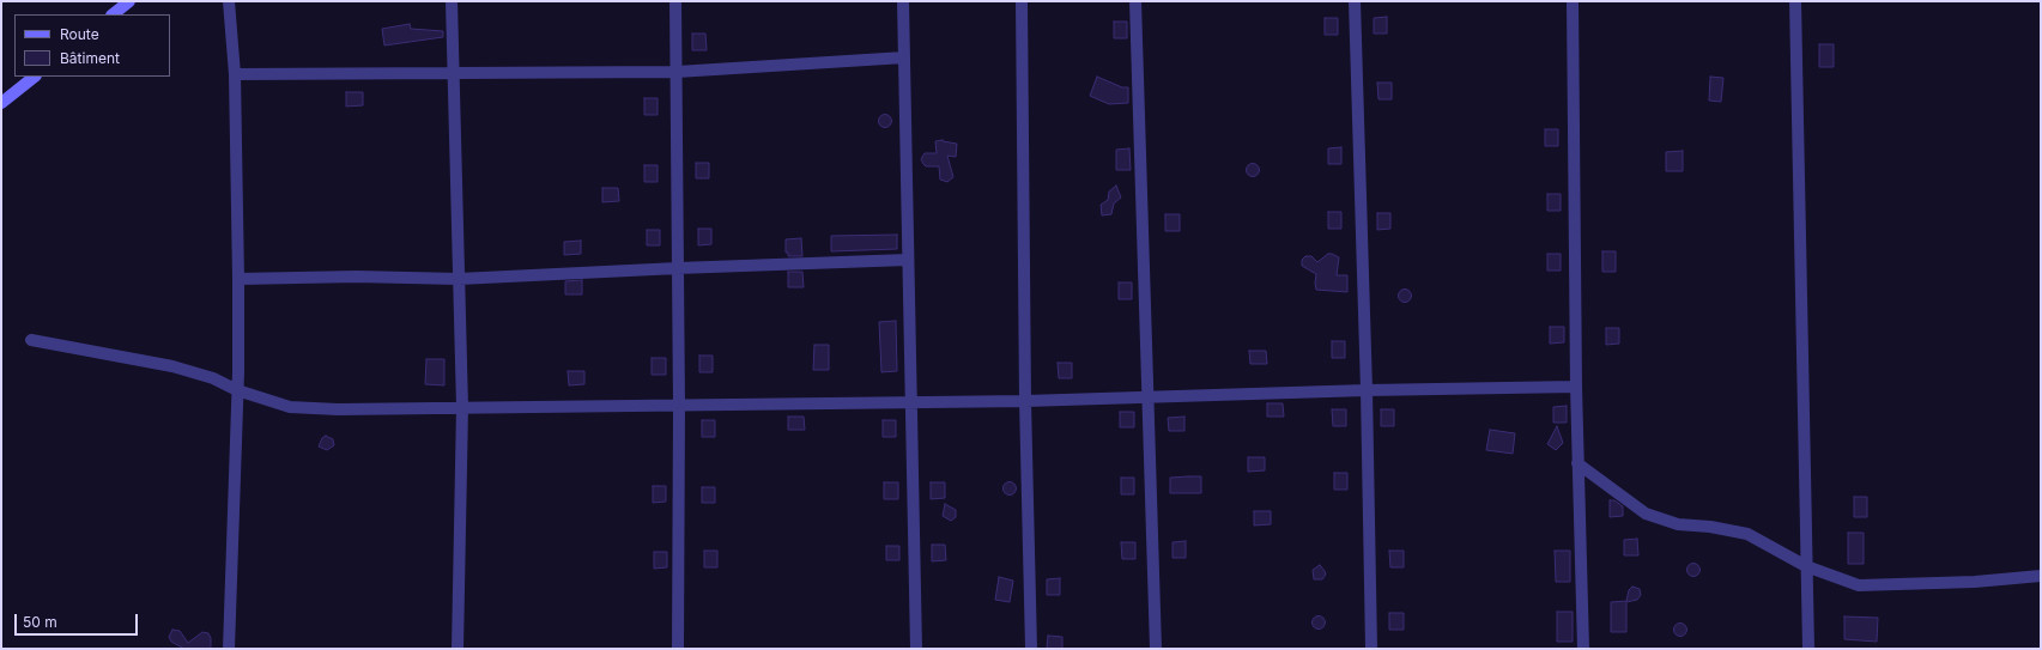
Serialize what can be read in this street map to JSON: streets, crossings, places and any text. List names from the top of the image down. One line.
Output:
{"legend":["Route","Bâtiment"],"scale_bar":"50 m"}
